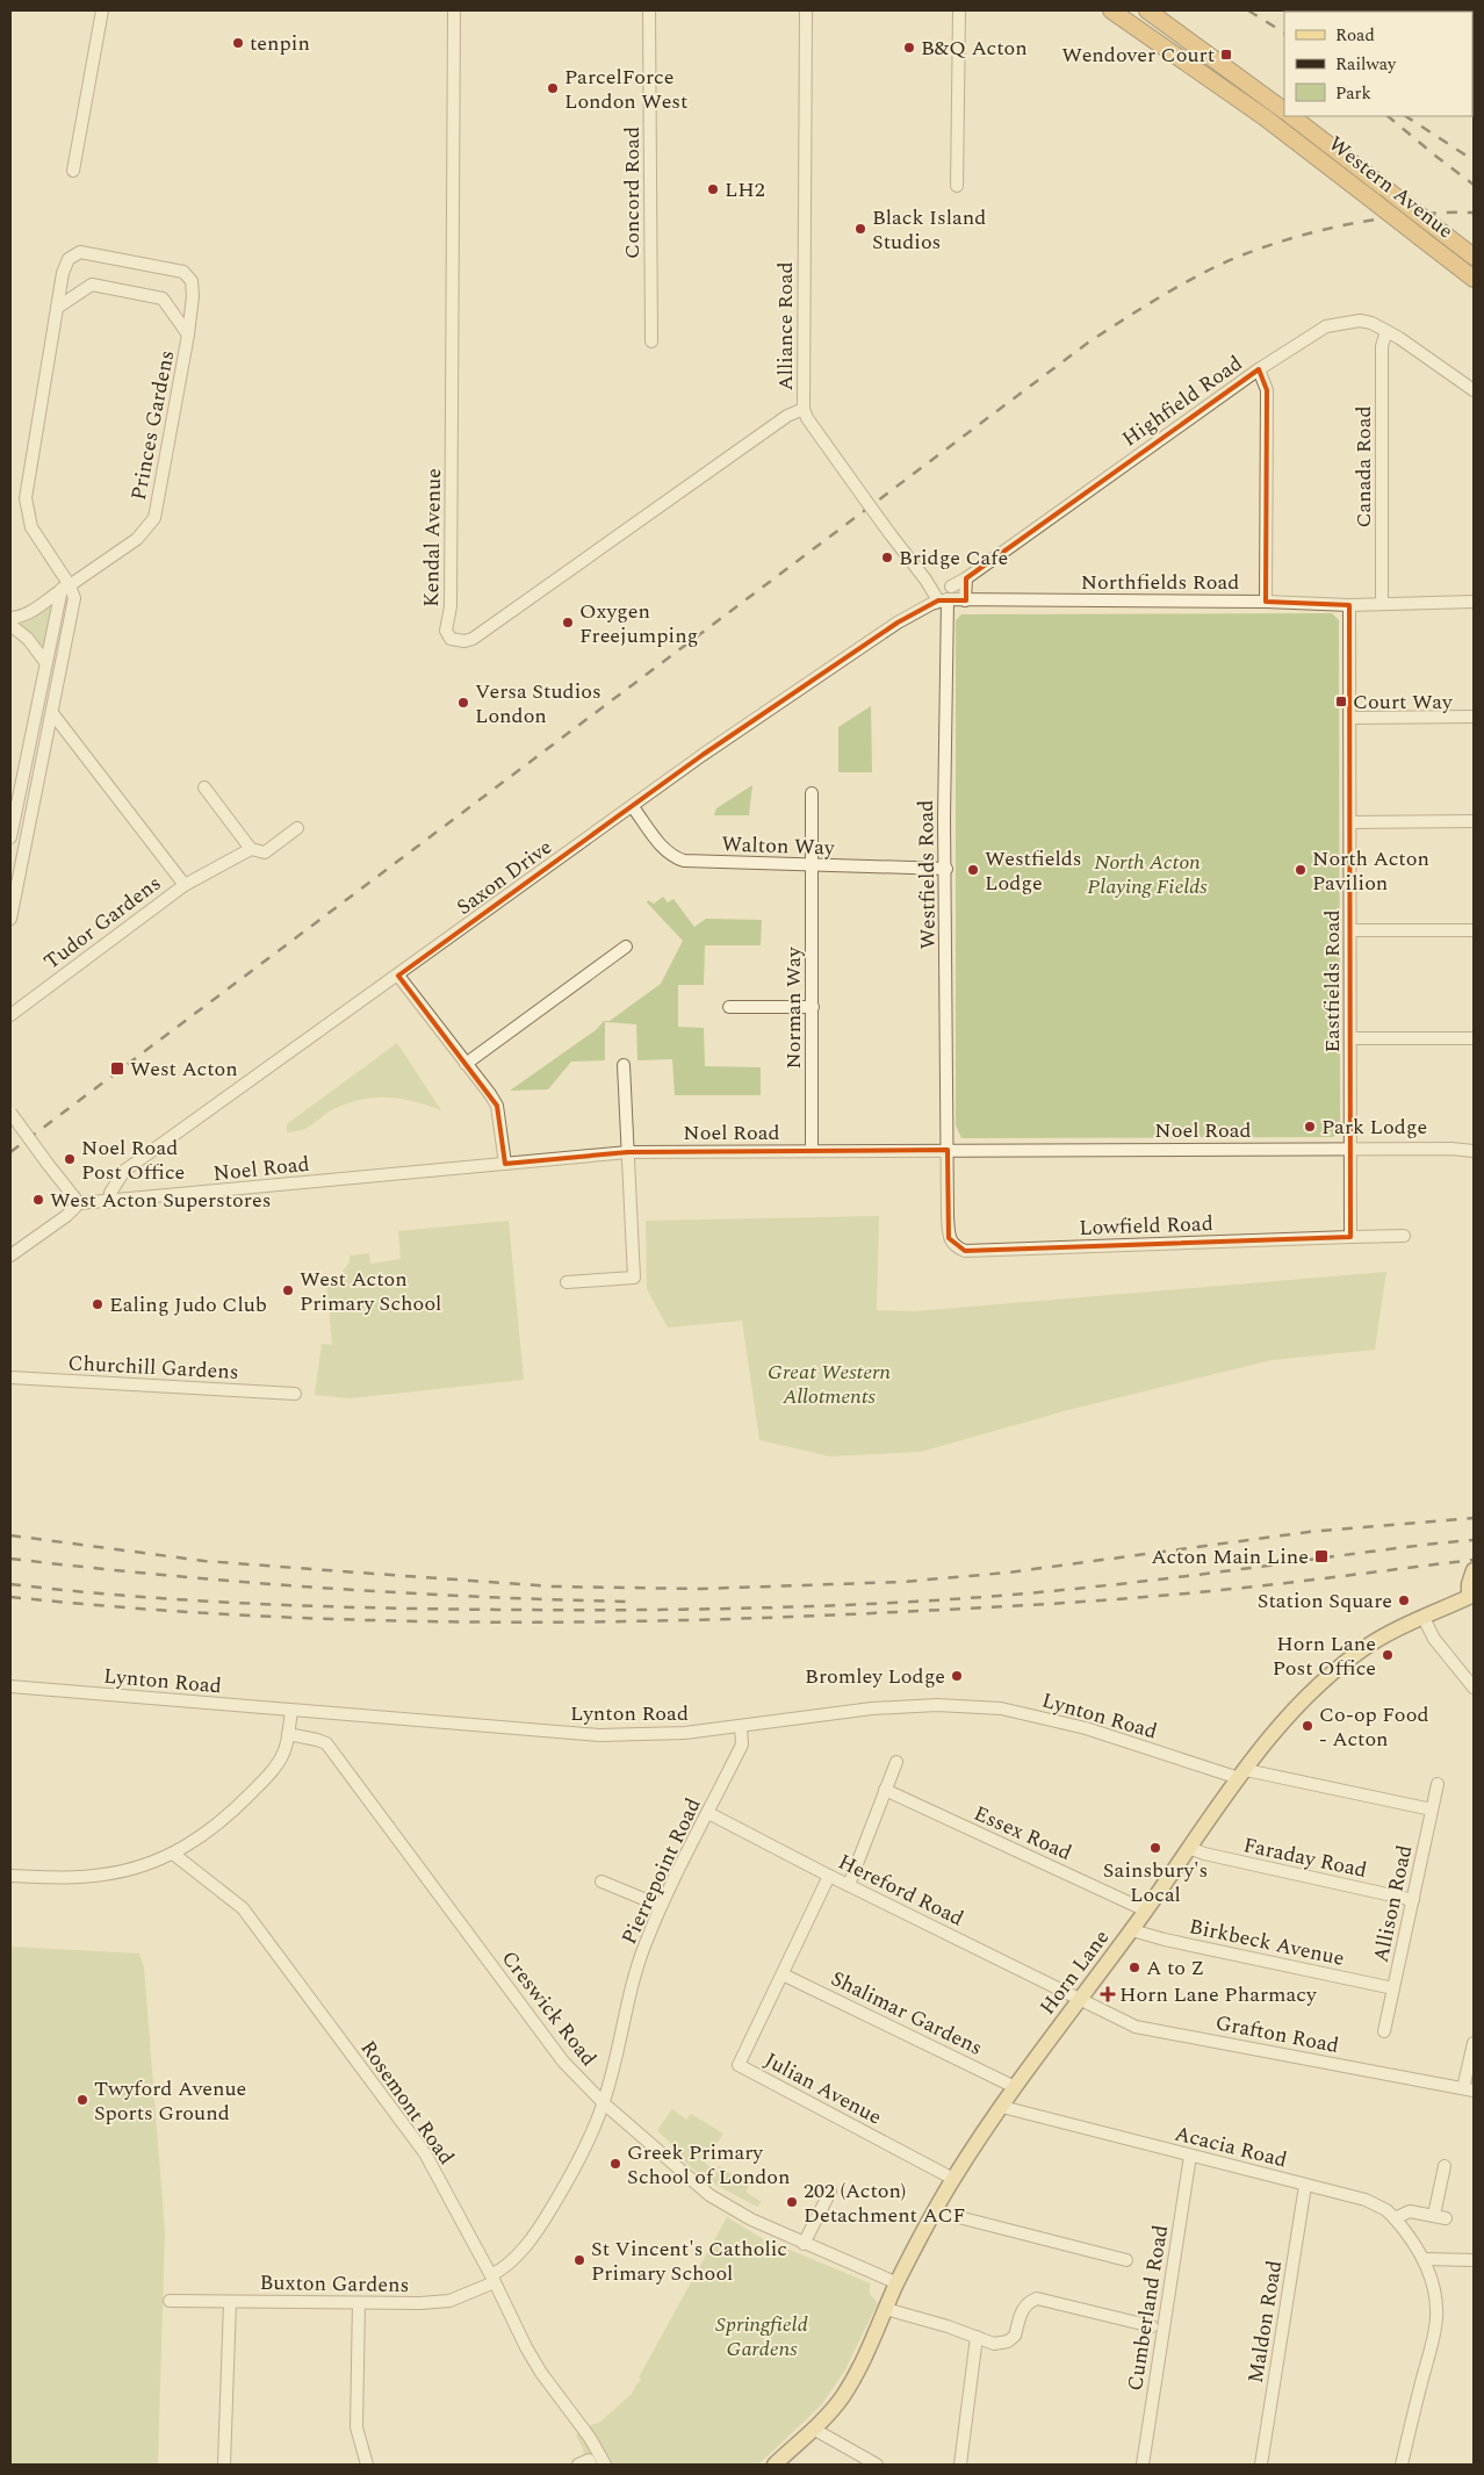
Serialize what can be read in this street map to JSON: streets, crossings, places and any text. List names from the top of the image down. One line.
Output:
{"streets":{"highway":["Western Avenue"],"main road":["Horn Lane"],"street":["Concord Road","Alliance Road","Highfield Road","Princes Gardens","Canada Road","Kendal Avenue","Northfields Road","Walton Way","Westfields Road","Saxon Drive","Tudor Gardens","Eastfields Road","Norman Way","Noel Road","Lowfield Road","Churchill Gardens","Lynton Road","Essex Road","Faraday Road","Pierrepoint Road","Hereford Road","Allison Road","Birkbeck Avenue","Creswick Road","Shalimar Gardens","Grafton Road","Julian Avenue","Rosemont Road","Acacia Road","Buxton Gardens","Cumberland Road","Maldon Road"]},"crossings":[["Alliance Road","Kendal Avenue"],["Alliance Road","Northfields Road"],["Alliance Road","Westfields Road"],["Alliance Road","Saxon Drive"],["Highfield Road","Northfields Road"],["Princes Gardens","Tudor Gardens"],["Canada Road","Northfields Road"],["Northfields Road","Westfields Road"],["Northfields Road","Saxon Drive"],["Northfields Road","Eastfields Road"],["Walton Way","Westfields Road"],["Walton Way","Saxon Drive"],["Walton Way","Norman Way"],["Westfields Road","Saxon Drive"],["Westfields Road","Noel Road"],["Westfields Road","Lowfield Road"],["Saxon Drive","Noel Road"],["Eastfields Road","Noel Road"],["Norman Way","Noel Road"],["Noel Road","Lowfield Road"],["Lynton Road","Pierrepoint Road"],["Lynton Road","Allison Road"],["Lynton Road","Horn Lane"],["Essex Road","Horn Lane"],["Faraday Road","Allison Road"],["Faraday Road","Horn Lane"],["Pierrepoint Road","Hereford Road"],["Pierrepoint Road","Creswick Road"],["Pierrepoint Road","Rosemont Road"],["Pierrepoint Road","Buxton Gardens"],["Hereford Road","Horn Lane"],["Hereford Road","Grafton Road"],["Hereford Road","Julian Avenue"],["Allison Road","Birkbeck Avenue"],["Birkbeck Avenue","Horn Lane"],["Horn Lane","Creswick Road"],["Horn Lane","Shalimar Gardens"],["Horn Lane","Grafton Road"],["Horn Lane","Julian Avenue"],["Horn Lane","Acacia Road"],["Shalimar Gardens","Julian Avenue"],["Rosemont Road","Buxton Gardens"],["Acacia Road","Cumberland Road"],["Acacia Road","Maldon Road"]],"parks":["North Acton Playing Fields","Great Western Allotments","Springfield Gardens"],"places":{"other":["tenpin","B&Q Acton","ParcelForce London West","LH2","Black Island Studios","Bridge Cafe","Oxygen Freejumping","Versa Studios London","Westfields Lodge","North Acton Pavilion","Park Lodge","Noel Road Post Office","West Acton Superstores","West Acton Primary School","Ealing Judo Club","Station Square","Horn Lane Post Office","Bromley Lodge","Co-op Food - Acton","Sainsbury's Local","A to Z","Twyford Avenue Sports Ground","Greek Primary School of London","202 (Acton) Detachment ACF","St Vincent's Catholic Primary School"],"transit":["Wendover Court","Court Way","West Acton","Acton Main Line"],"health":["Horn Lane Pharmacy"]},"legend":["Road","Railway","Park"]}
